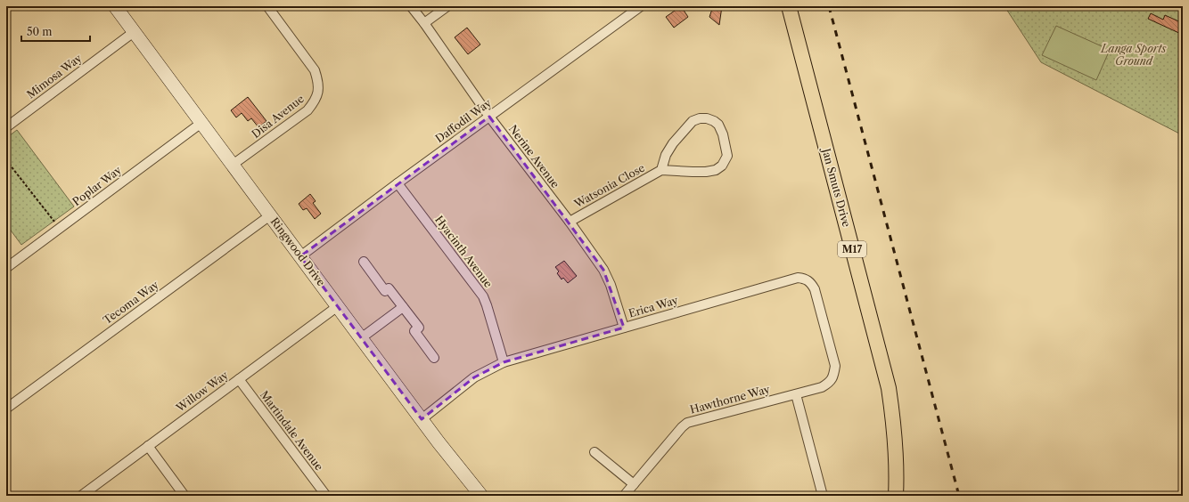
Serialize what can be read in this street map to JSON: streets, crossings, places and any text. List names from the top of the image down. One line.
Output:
{"streets":{"main road":["Jan Smuts Drive","M17"],"street":["Mimosa Way","Disa Avenue","Daffodil Way","Nerine Avenue","Poplar Way","Watsonia Close","Ringwood Drive","Hyacinth Avenue","Tecoma Way","Erica Way","Willow Way","Hawthorne Way","Martindale Avenue"]},"crossings":[["Mimosa Way","Ringwood Drive"],["Disa Avenue","Ringwood Drive"],["Daffodil Way","Nerine Avenue"],["Daffodil Way","Ringwood Drive"],["Daffodil Way","Hyacinth Avenue"],["Nerine Avenue","Watsonia Close"],["Nerine Avenue","Erica Way"],["Poplar Way","Ringwood Drive"],["Ringwood Drive","Tecoma Way"],["Ringwood Drive","Erica Way"],["Ringwood Drive","Willow Way"],["Hyacinth Avenue","Erica Way"],["Erica Way","Hawthorne Way"],["Willow Way","Martindale Avenue"]],"parks":["Langa Sports Ground"],"scale_bar":"50 m"}
